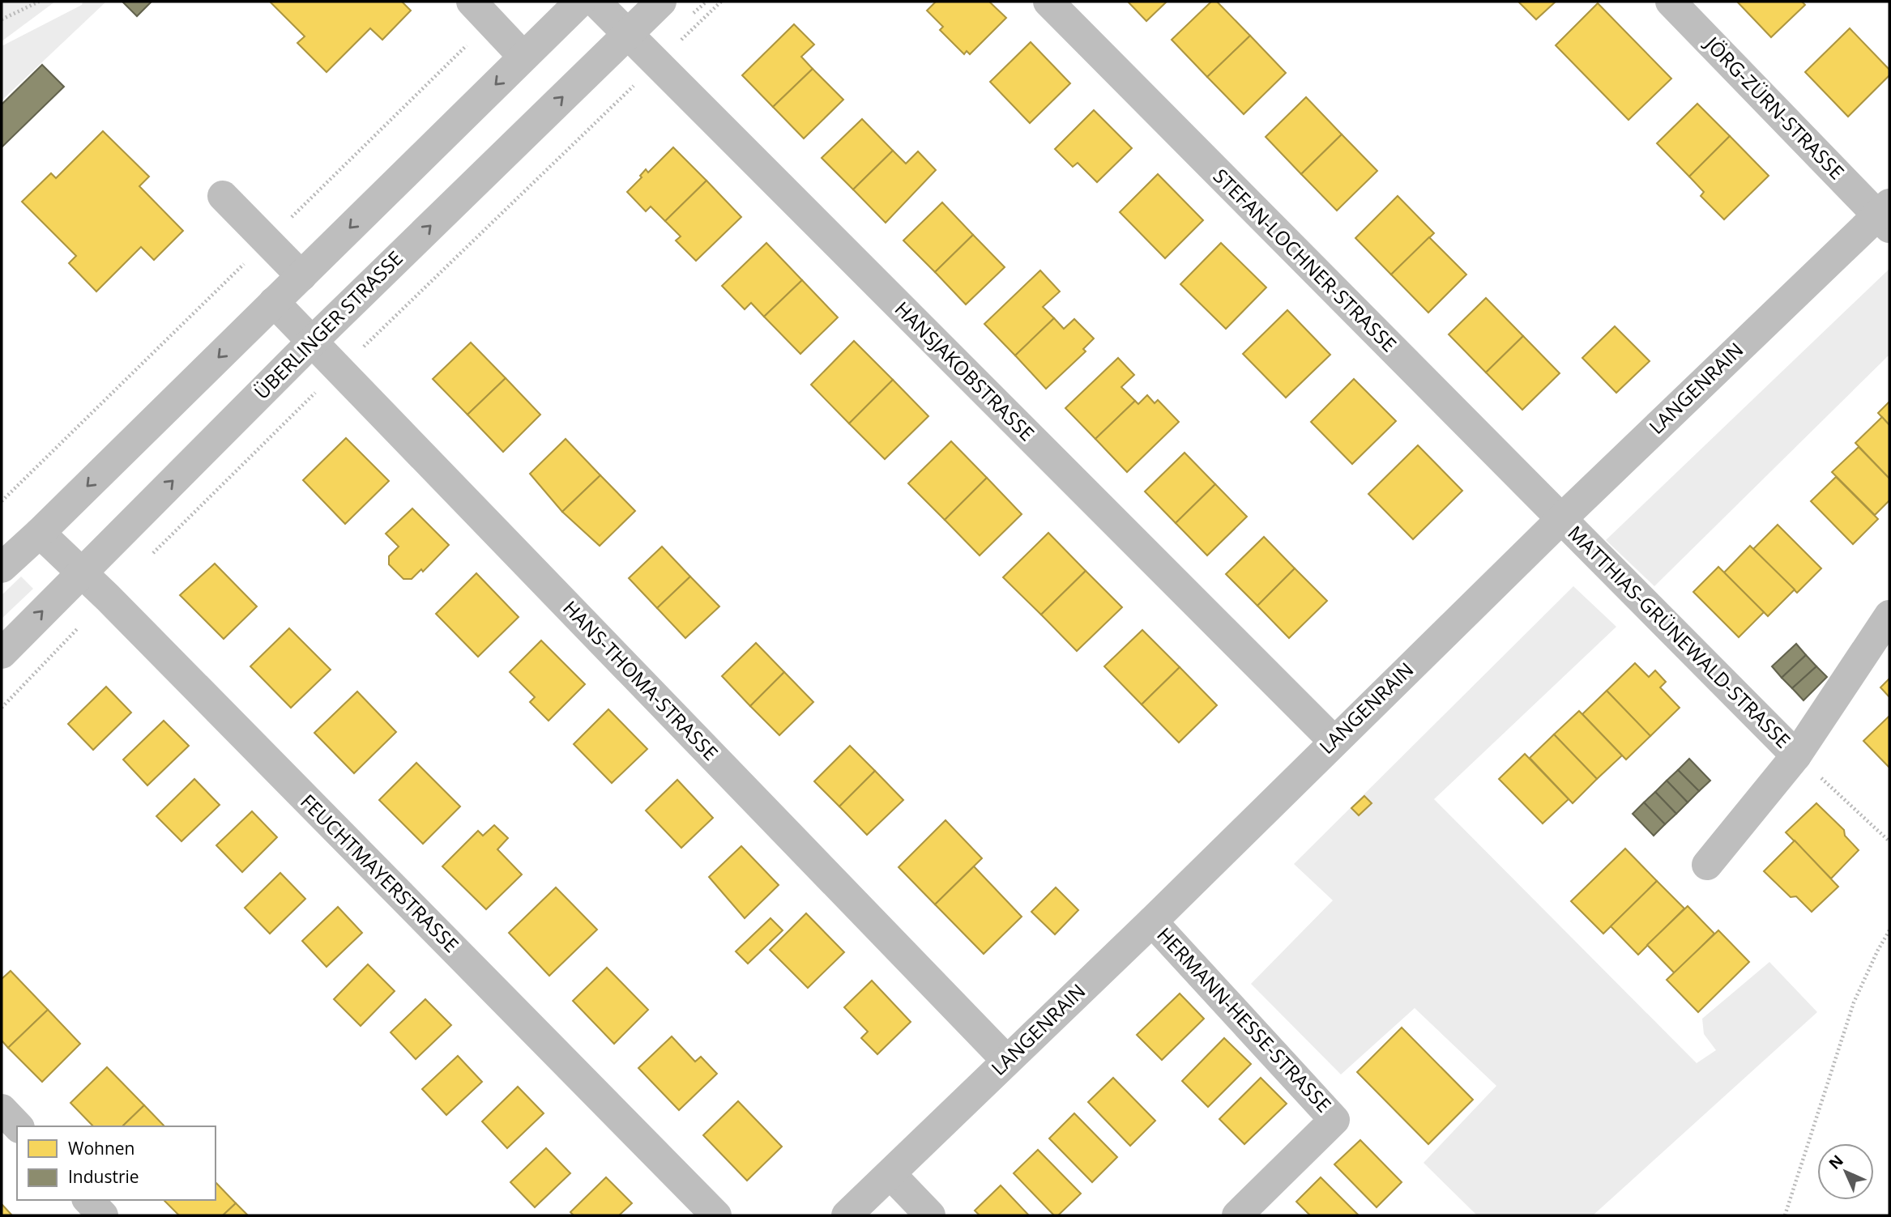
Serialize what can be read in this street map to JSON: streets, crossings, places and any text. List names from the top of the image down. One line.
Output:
{"streets":{"street":["JÖRG-ZÜRN-STRASSE","STEFAN-LOCHNER-STRASSE","ÜBERLINGER STRASSE","HANSJAKOBSTRASSE","LANGENRAIN","MATTHIAS-GRÜNEWALD-STRASSE","HANS-THOMA-STRASSE","FEUCHTMAYERSTRASSE","HERMANN-HESSE-STRASSE"]},"crossings":[["JÖRG-ZÜRN-STRASSE","LANGENRAIN"],["STEFAN-LOCHNER-STRASSE","LANGENRAIN"],["STEFAN-LOCHNER-STRASSE","MATTHIAS-GRÜNEWALD-STRASSE"],["ÜBERLINGER STRASSE","HANSJAKOBSTRASSE"],["ÜBERLINGER STRASSE","HANS-THOMA-STRASSE"],["ÜBERLINGER STRASSE","FEUCHTMAYERSTRASSE"],["HANSJAKOBSTRASSE","LANGENRAIN"],["LANGENRAIN","MATTHIAS-GRÜNEWALD-STRASSE"],["LANGENRAIN","HANS-THOMA-STRASSE"],["LANGENRAIN","HERMANN-HESSE-STRASSE"]],"legend":["Wohnen","Industrie"],"north":"top left"}
